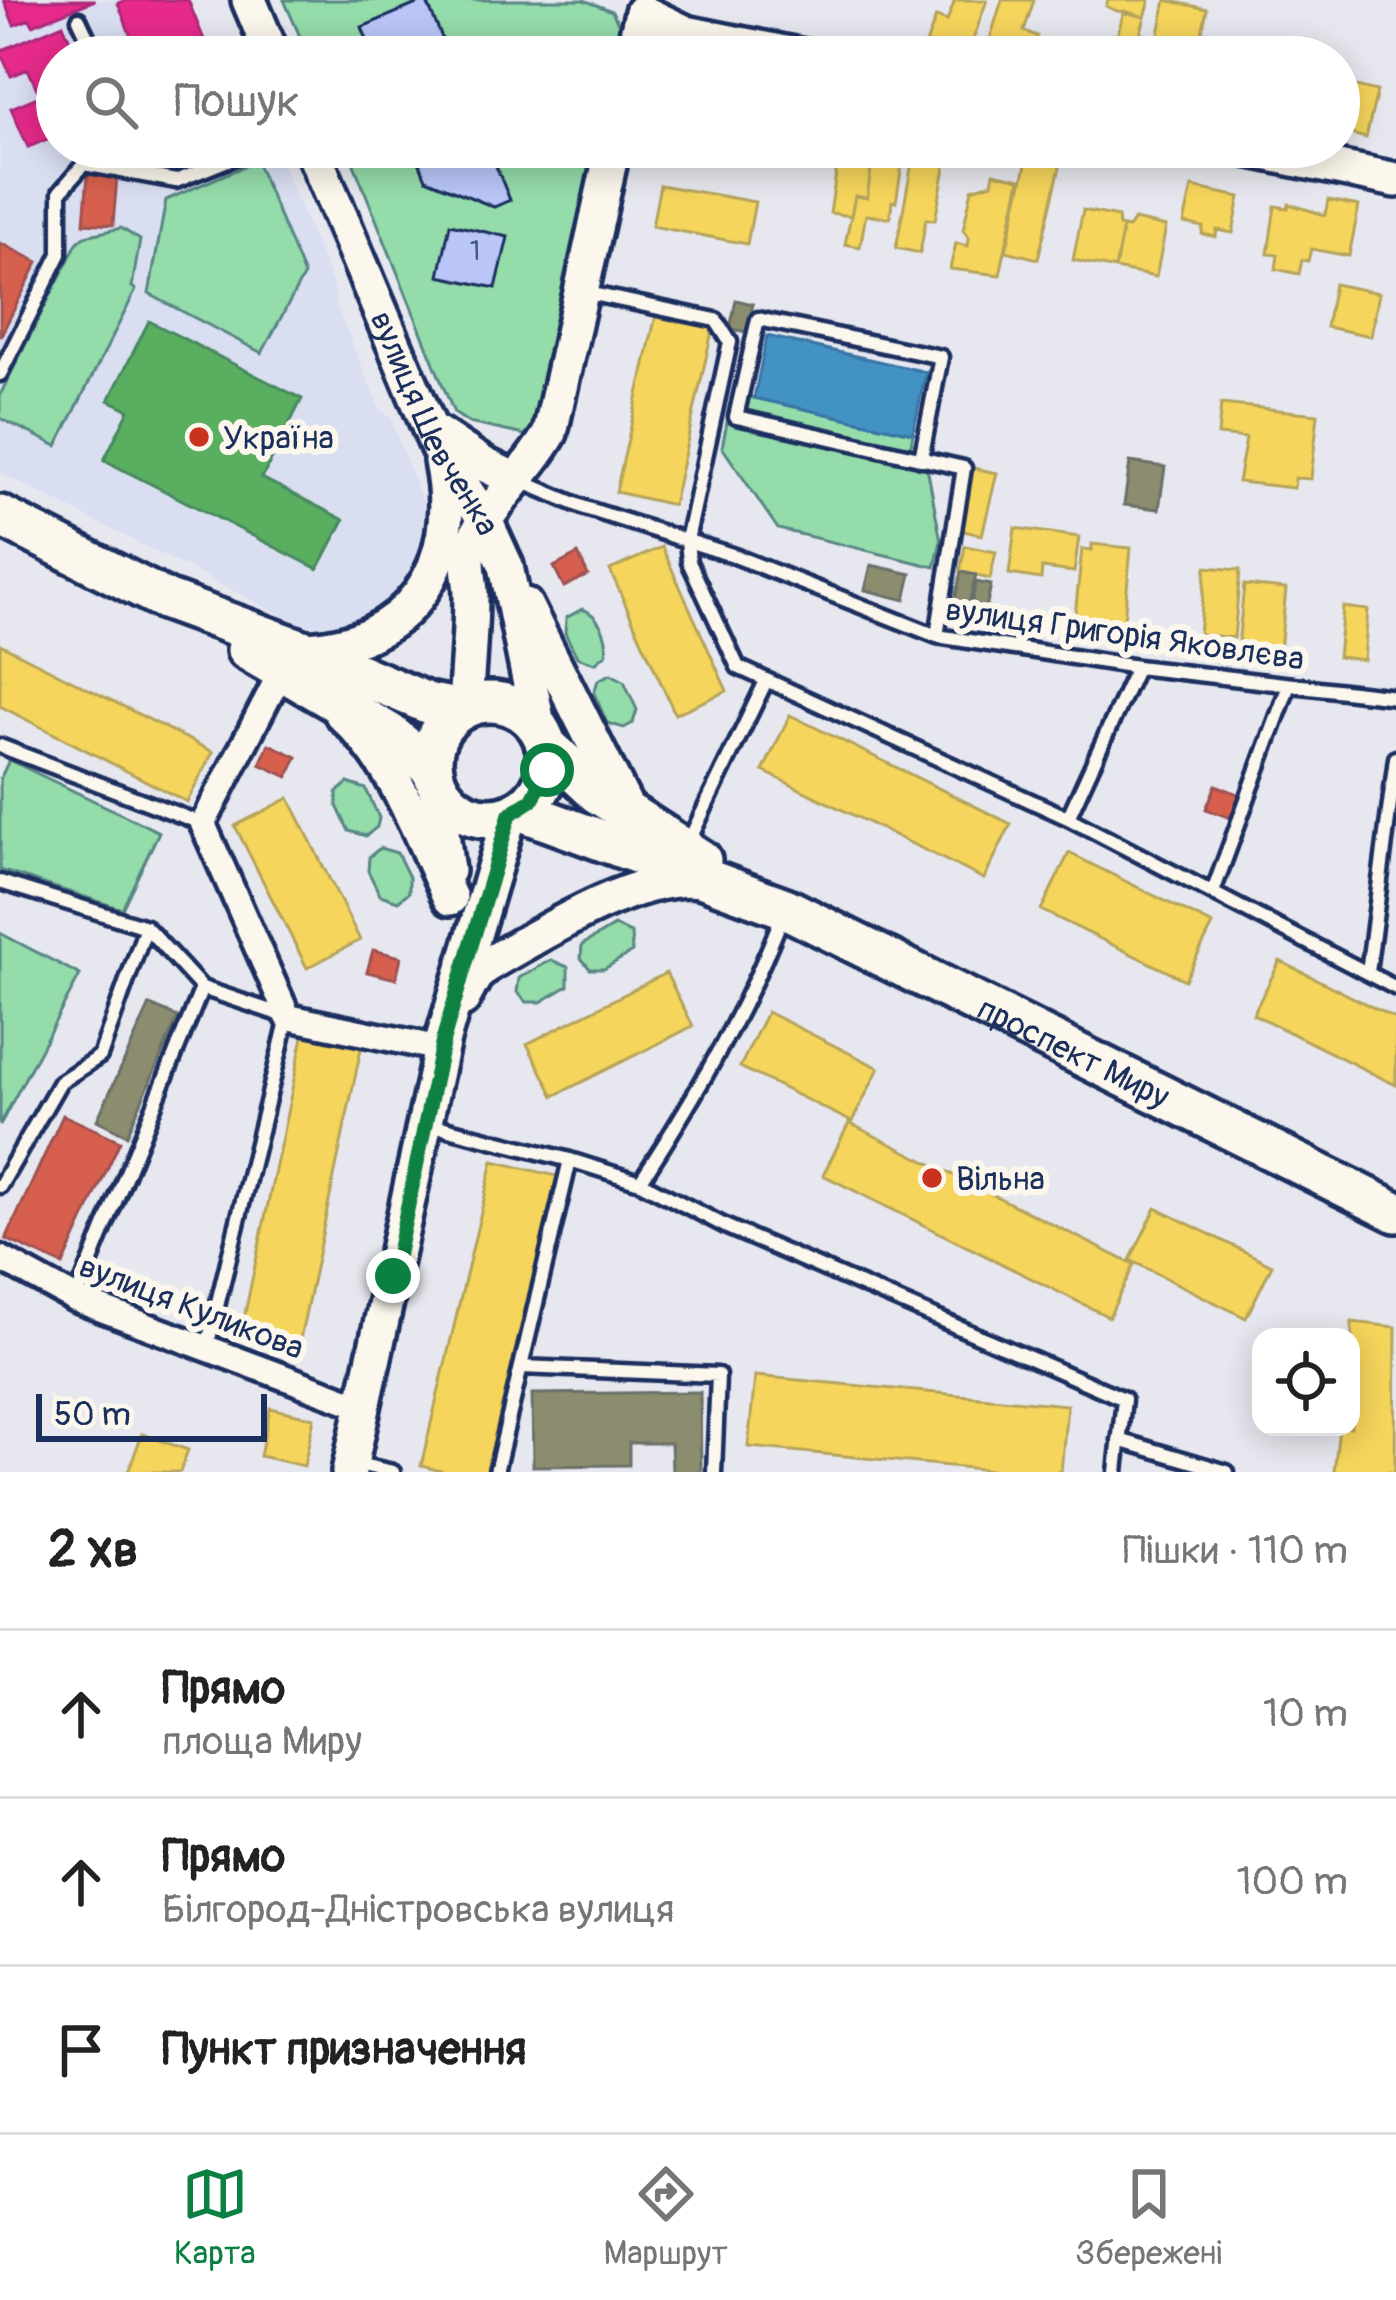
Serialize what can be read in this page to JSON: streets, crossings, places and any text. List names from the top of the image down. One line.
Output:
{"streets":{"main road":["вулиця Шевченка","проспект Миру"],"street":["вулиця Куликова"],"lane":["вулиця Григорія Яковлєва"]},"crossings":[["вулиця Шевченка","проспект Миру"]],"places":["Україна","Вільна"],"house_numbers":["1"],"scale_bar":"50 m","page":{"search":"Пошук","scale":"50 m","heading":["2 хв","Пішки · 110 m"],"list":[["Прямо","площа Миру","10 m"],["Прямо","Білгород-Дністровська вулиця","100 m"],"Пункт призначення"],"nav":["Карта","Маршрут","Збережені"]}}
